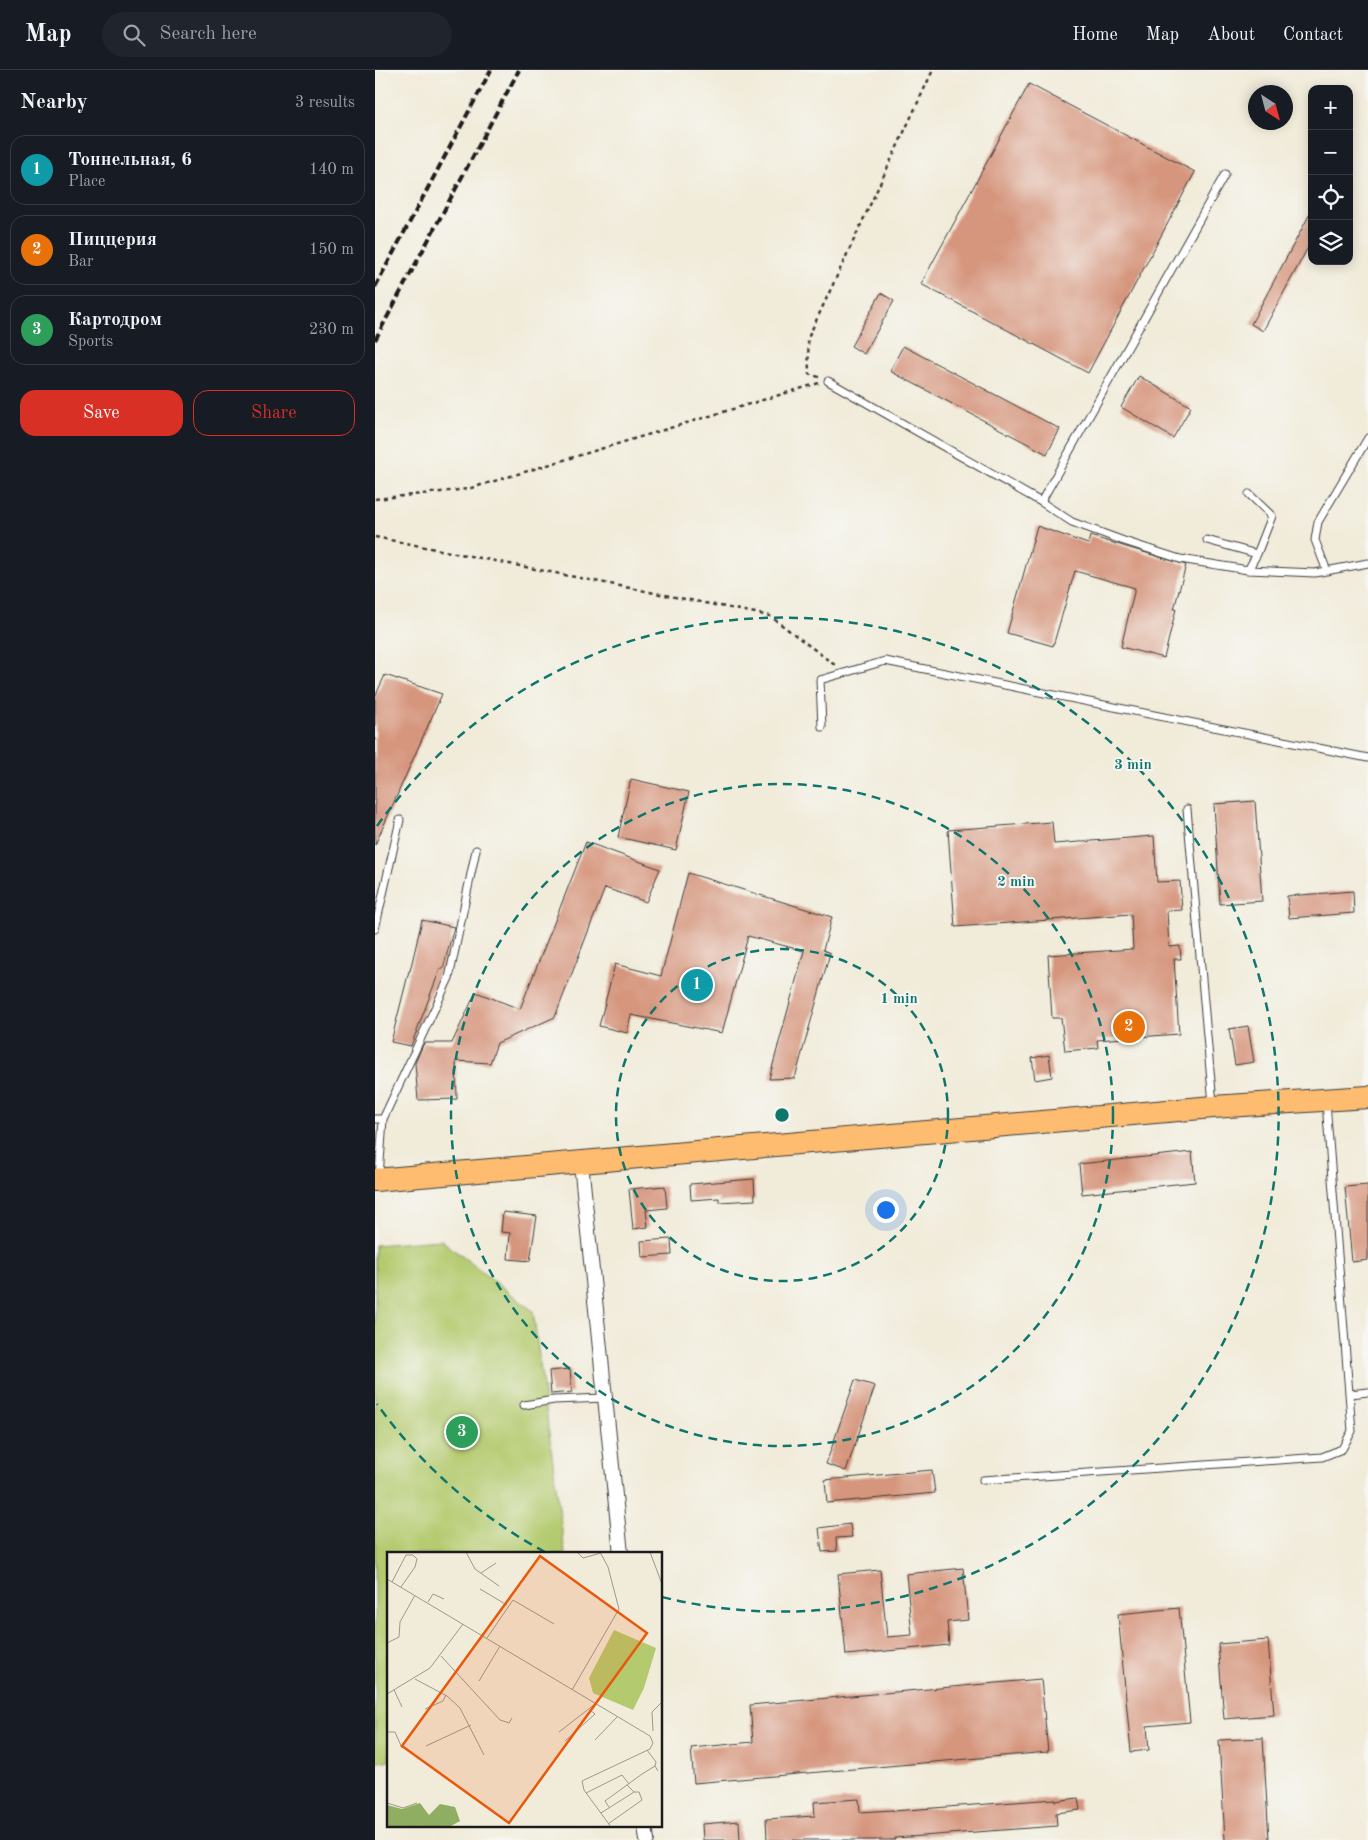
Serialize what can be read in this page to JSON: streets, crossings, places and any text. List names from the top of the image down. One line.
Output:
{"north":"bottom right","page":{"header":"Map","search":"Search here","nav":["Home","Map","About","Contact"],"heading":["Nearby","3 results"],"map_buttons":["+","−"],"list":[{"mark":"1","name":"Тоннельная, 6","note":"Place","value":"140 m"},{"mark":"2","name":"Пиццерия","note":"Bar","value":"150 m"},{"mark":"3","name":"Картодром","note":"Sports","value":"230 m"}],"buttons":["Save","Share"],"pins":["1","2","3"]},"rings":["3 min","2 min","1 min"]}
